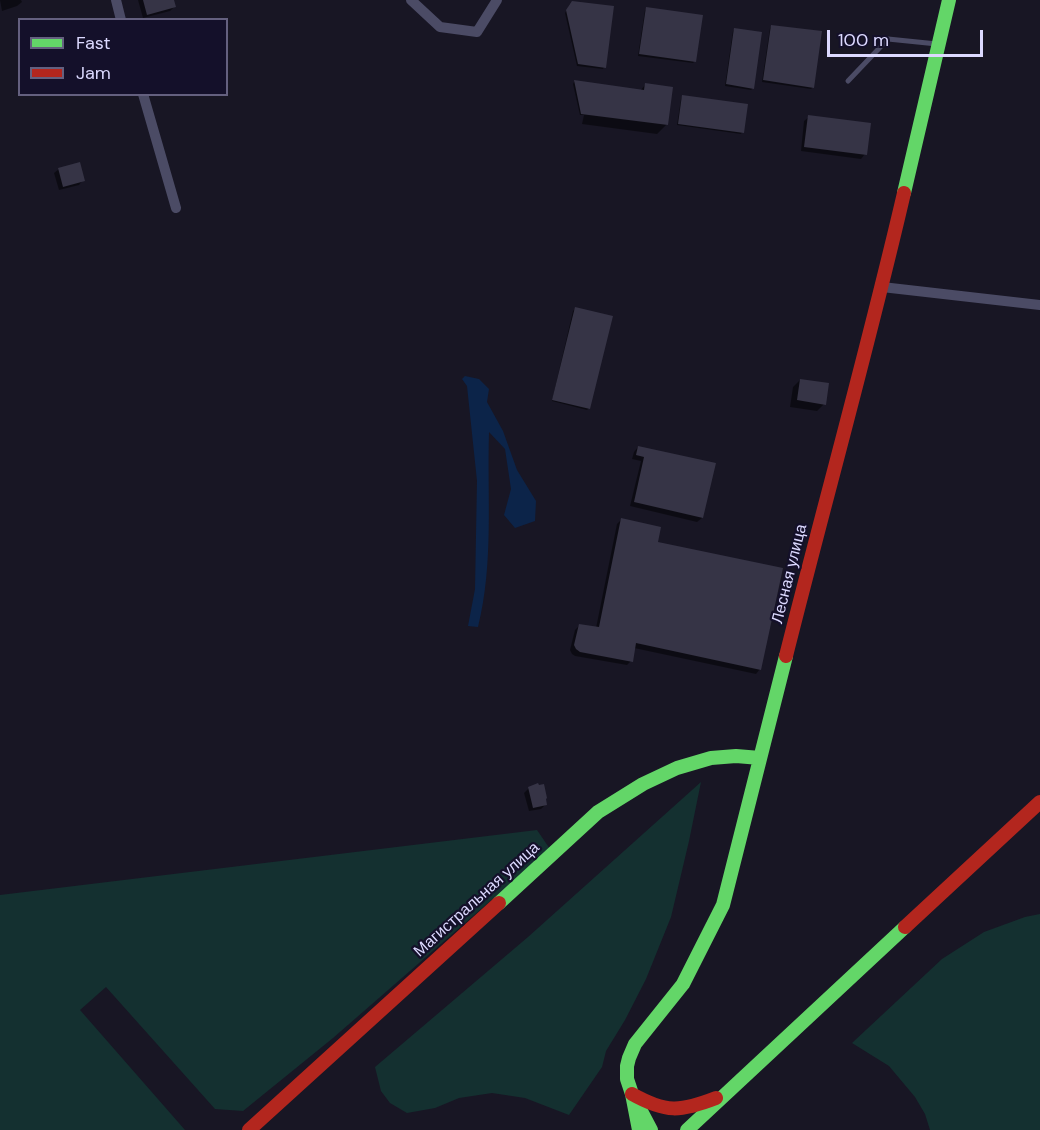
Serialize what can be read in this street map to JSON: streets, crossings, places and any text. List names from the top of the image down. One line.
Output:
{"streets":{"main road":["Лесная улица","Магистральная улица"]},"crossings":[["Лесная улица","Магистральная улица"]],"legend":["Fast","Jam"],"scale_bar":"100 m"}
